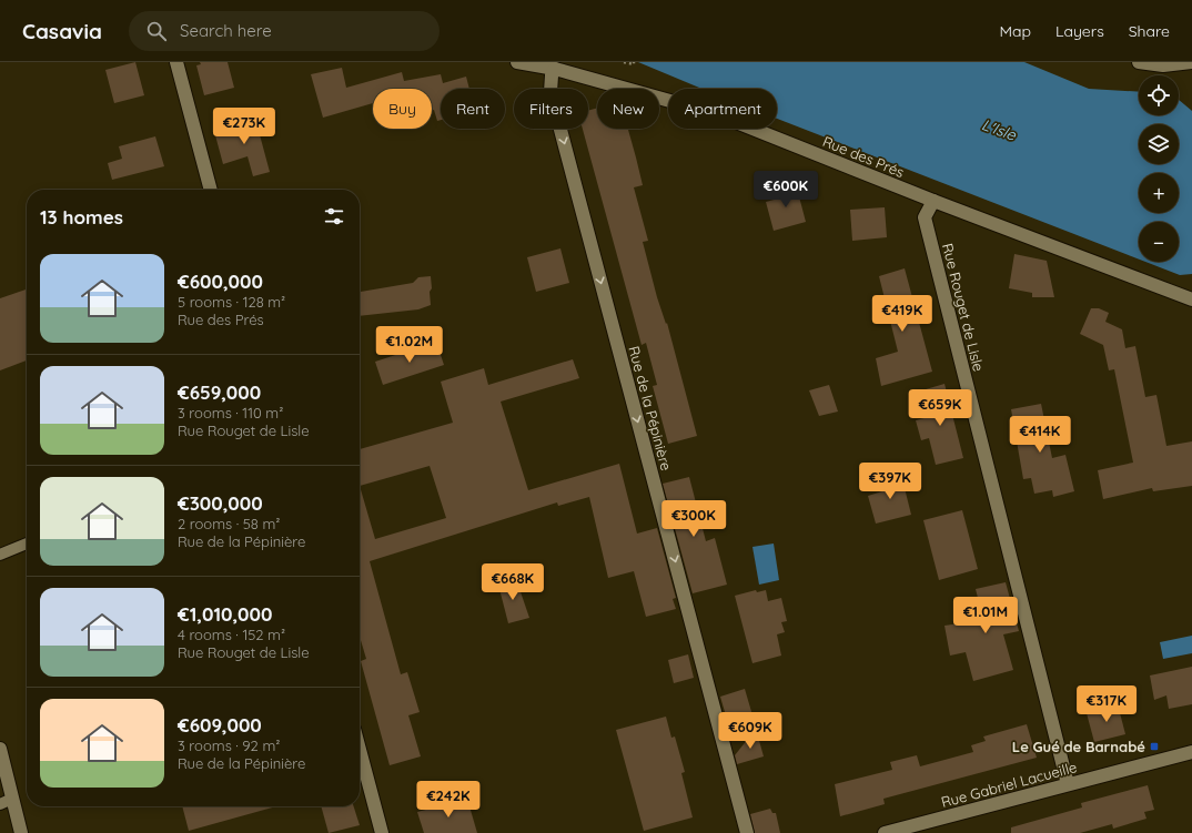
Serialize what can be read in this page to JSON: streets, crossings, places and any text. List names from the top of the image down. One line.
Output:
{"streets":{"street":["Rue des Prés","Rue Rouget de Lisle","Rue de la Pépinière","Rue Gabriel Lacueille"]},"crossings":[["Rue des Prés","Rue Rouget de Lisle"],["Rue des Prés","Rue de la Pépinière"],["Rue Rouget de Lisle","Rue Gabriel Lacueille"]],"one_way":["Rue de la Pépinière"],"water":["L'Isle"],"places":{"transit":["Le Gué de Barnabé"]},"page":{"header":"Casavia","search":"Search here","nav":["Map","Layers","Share"],"map_buttons":["+","−"],"chip":["Buy","Rent","Filters","New","Apartment"],"price":["€273K","€600K","€419K","€1.02M","€659K","€414K","€397K","€300K","€668K","€1.01M","€317K","€609K","€242K"],"heading":"13 homes","list":[{"name":"€600,000","note":"5 rooms · 128 m² · Rue des Prés"},{"name":"€659,000","note":"3 rooms · 110 m² · Rue Rouget de Lisle"},{"name":"€300,000","note":"2 rooms · 58 m² · Rue de la Pépinière"},{"name":"€1,010,000","note":"4 rooms · 152 m² · Rue Rouget de Lisle"},{"name":"€609,000","note":"3 rooms · 92 m² · Rue de la Pépinière"}]}}
